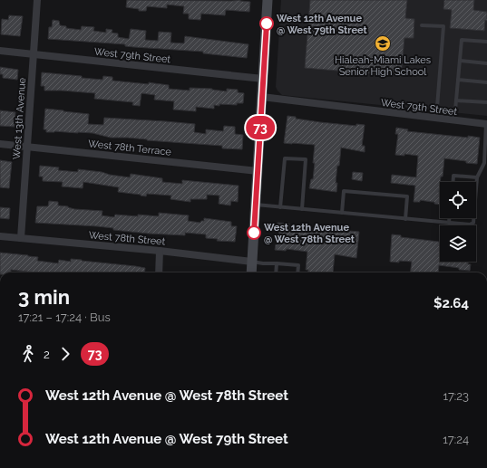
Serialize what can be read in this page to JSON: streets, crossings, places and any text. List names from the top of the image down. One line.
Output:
{"streets":{"street":["West 79th Street","West 13th Avenue","West 78th Terrace","West 78th Street"]},"crossings":[["West 79th Street","West 13th Avenue"],["West 13th Avenue","West 78th Terrace"],["West 13th Avenue","West 78th Street"]],"places":{"other":["West 12th Avenue @ West 79th Street","West 12th Avenue @ West 78th Street"],"school or university":["Hialeah-Miami Lakes Senior High School"]},"lines":["bus line 73"],"page":{"on_map":"73","heading":["3 min","17:21 – 17:24 · Bus","$2.64"],"legs":["2","73"],"list":[{"name":"West 12th Avenue @ West 78th Street","value":"17:23"},{"name":"West 12th Avenue @ West 79th Street","value":"17:24"}]}}
